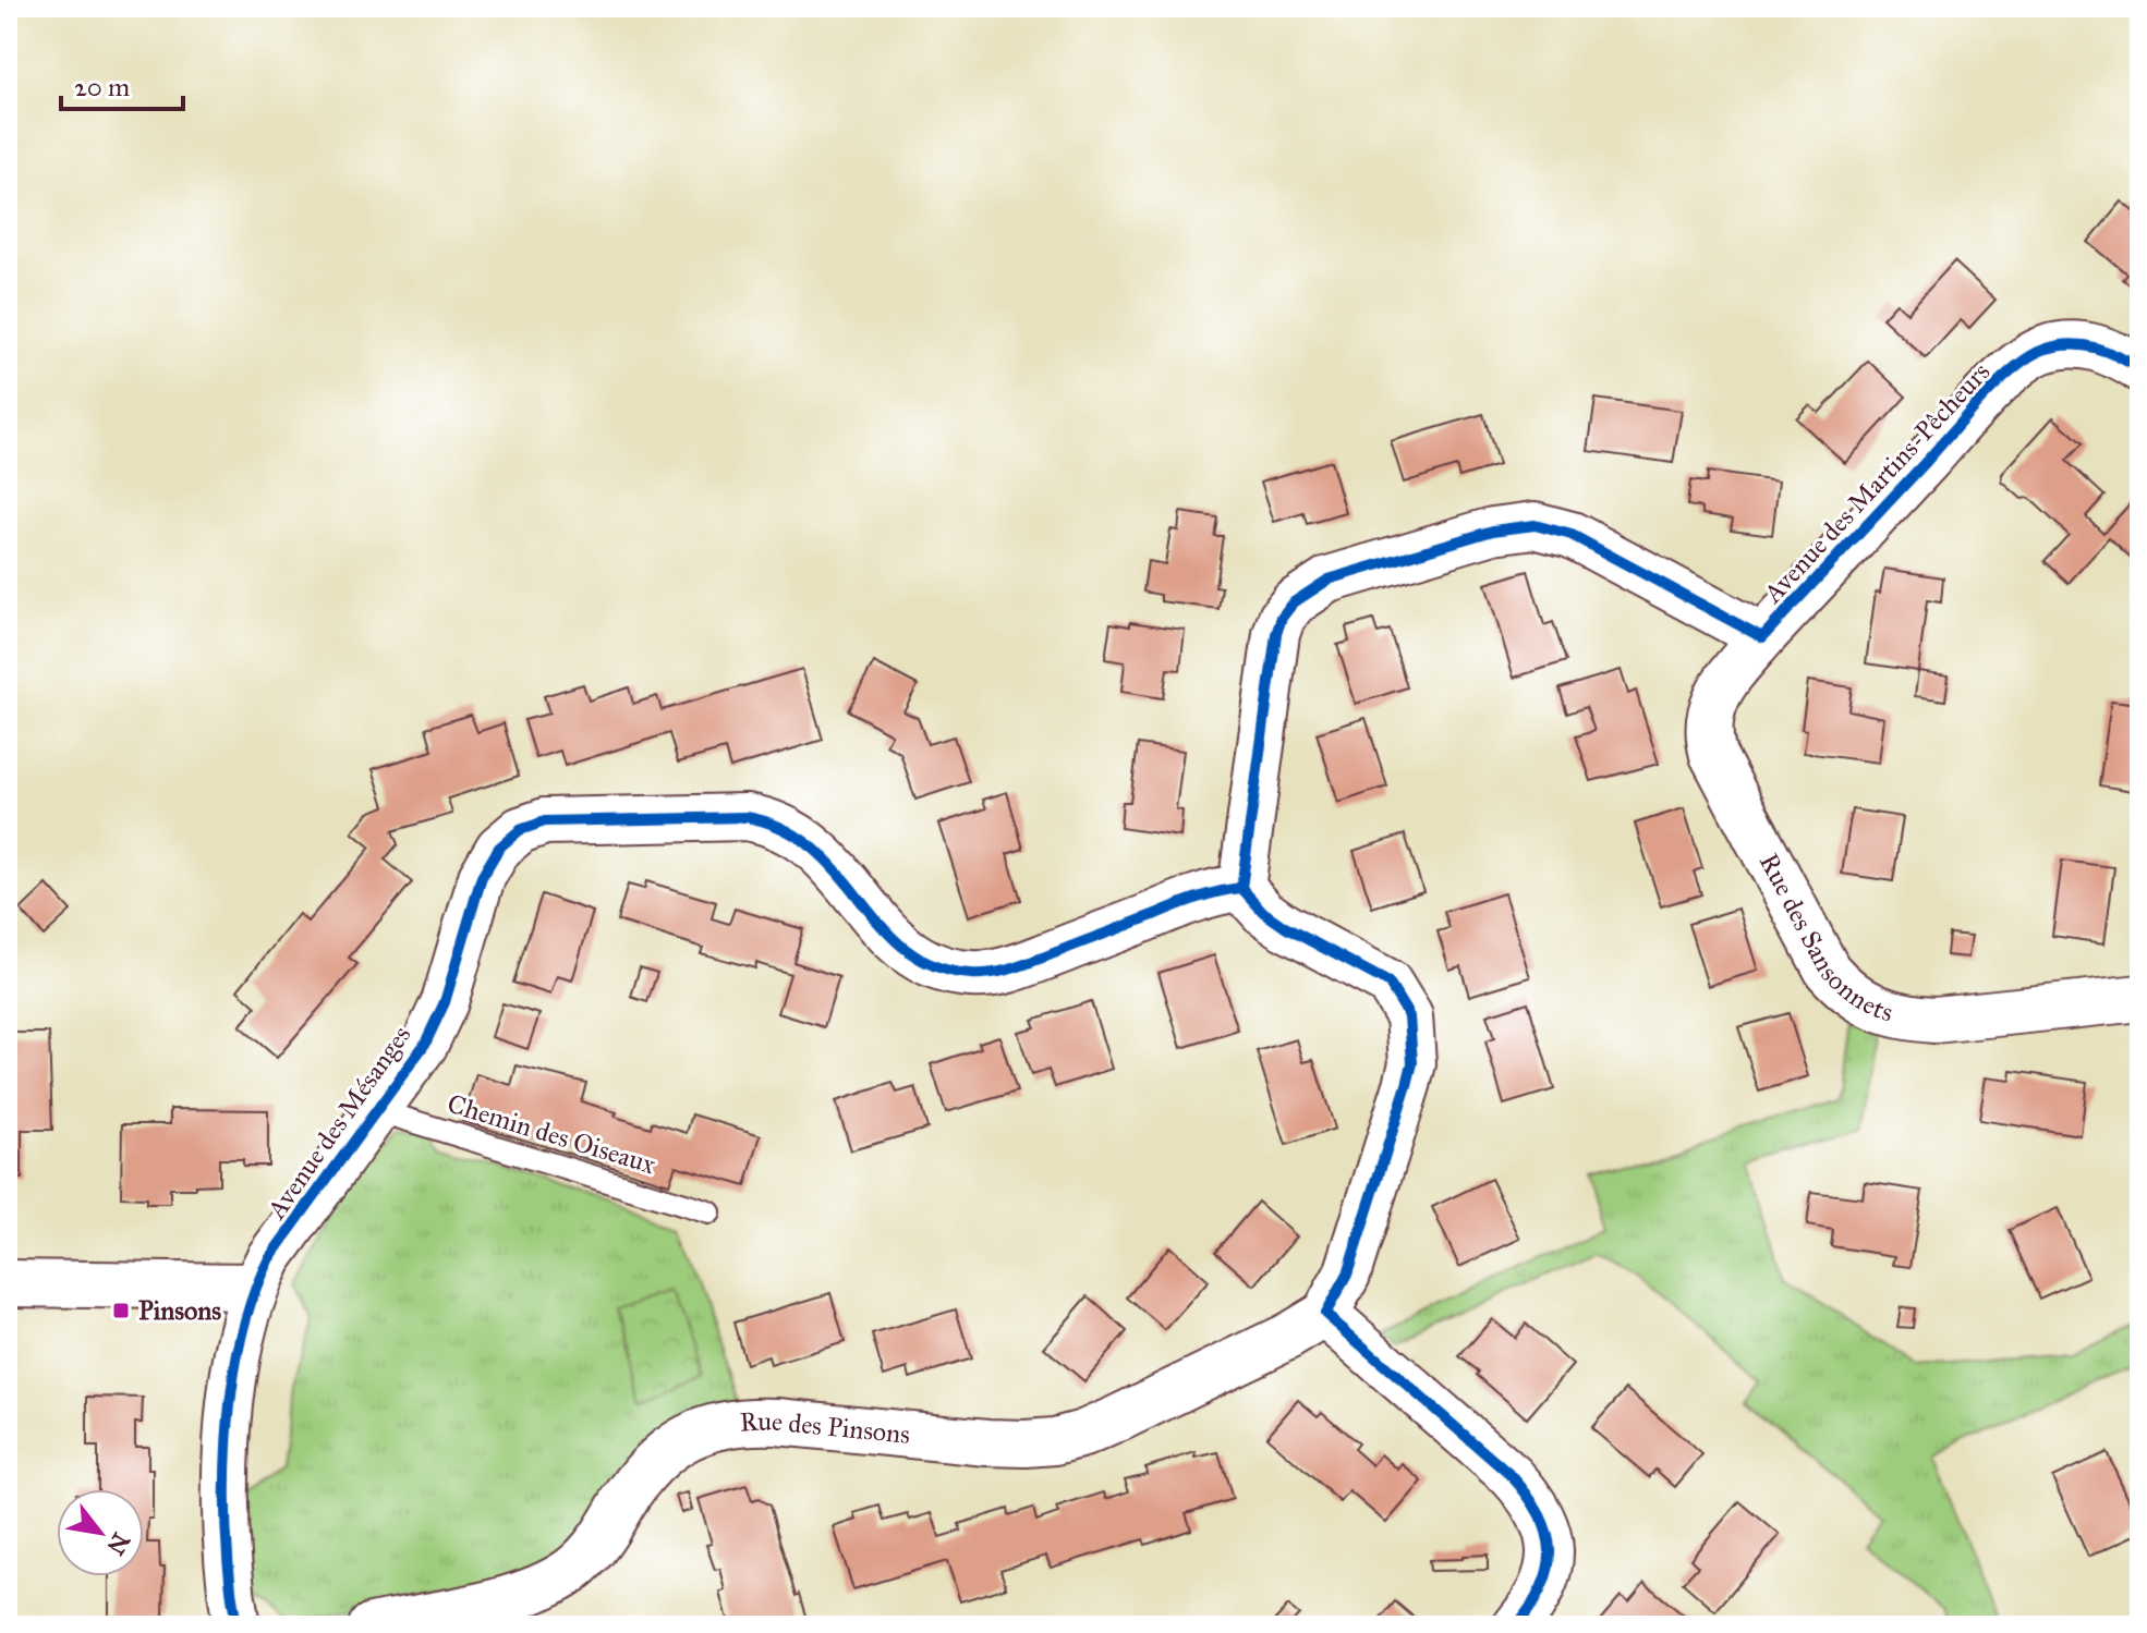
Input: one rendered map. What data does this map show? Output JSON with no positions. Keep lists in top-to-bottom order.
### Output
{
  "streets": {
    "street": [
      "Avenue des Martins-Pêcheurs",
      "Rue des Sansonnets",
      "Avenue des Mésanges",
      "Rue des Pinsons"
    ],
    "lane": ["Chemin des Oiseaux"]
  },
  "crossings": [
    ["Avenue des Martins-Pêcheurs", "Rue des Sansonnets"],
    ["Avenue des Martins-Pêcheurs", "Avenue des Mésanges"],
    ["Avenue des Mésanges", "Chemin des Oiseaux"]
  ],
  "places": {
    "transit": ["Pinsons"]
  },
  "scale_bar": "20 m",
  "north": "bottom right"
}
